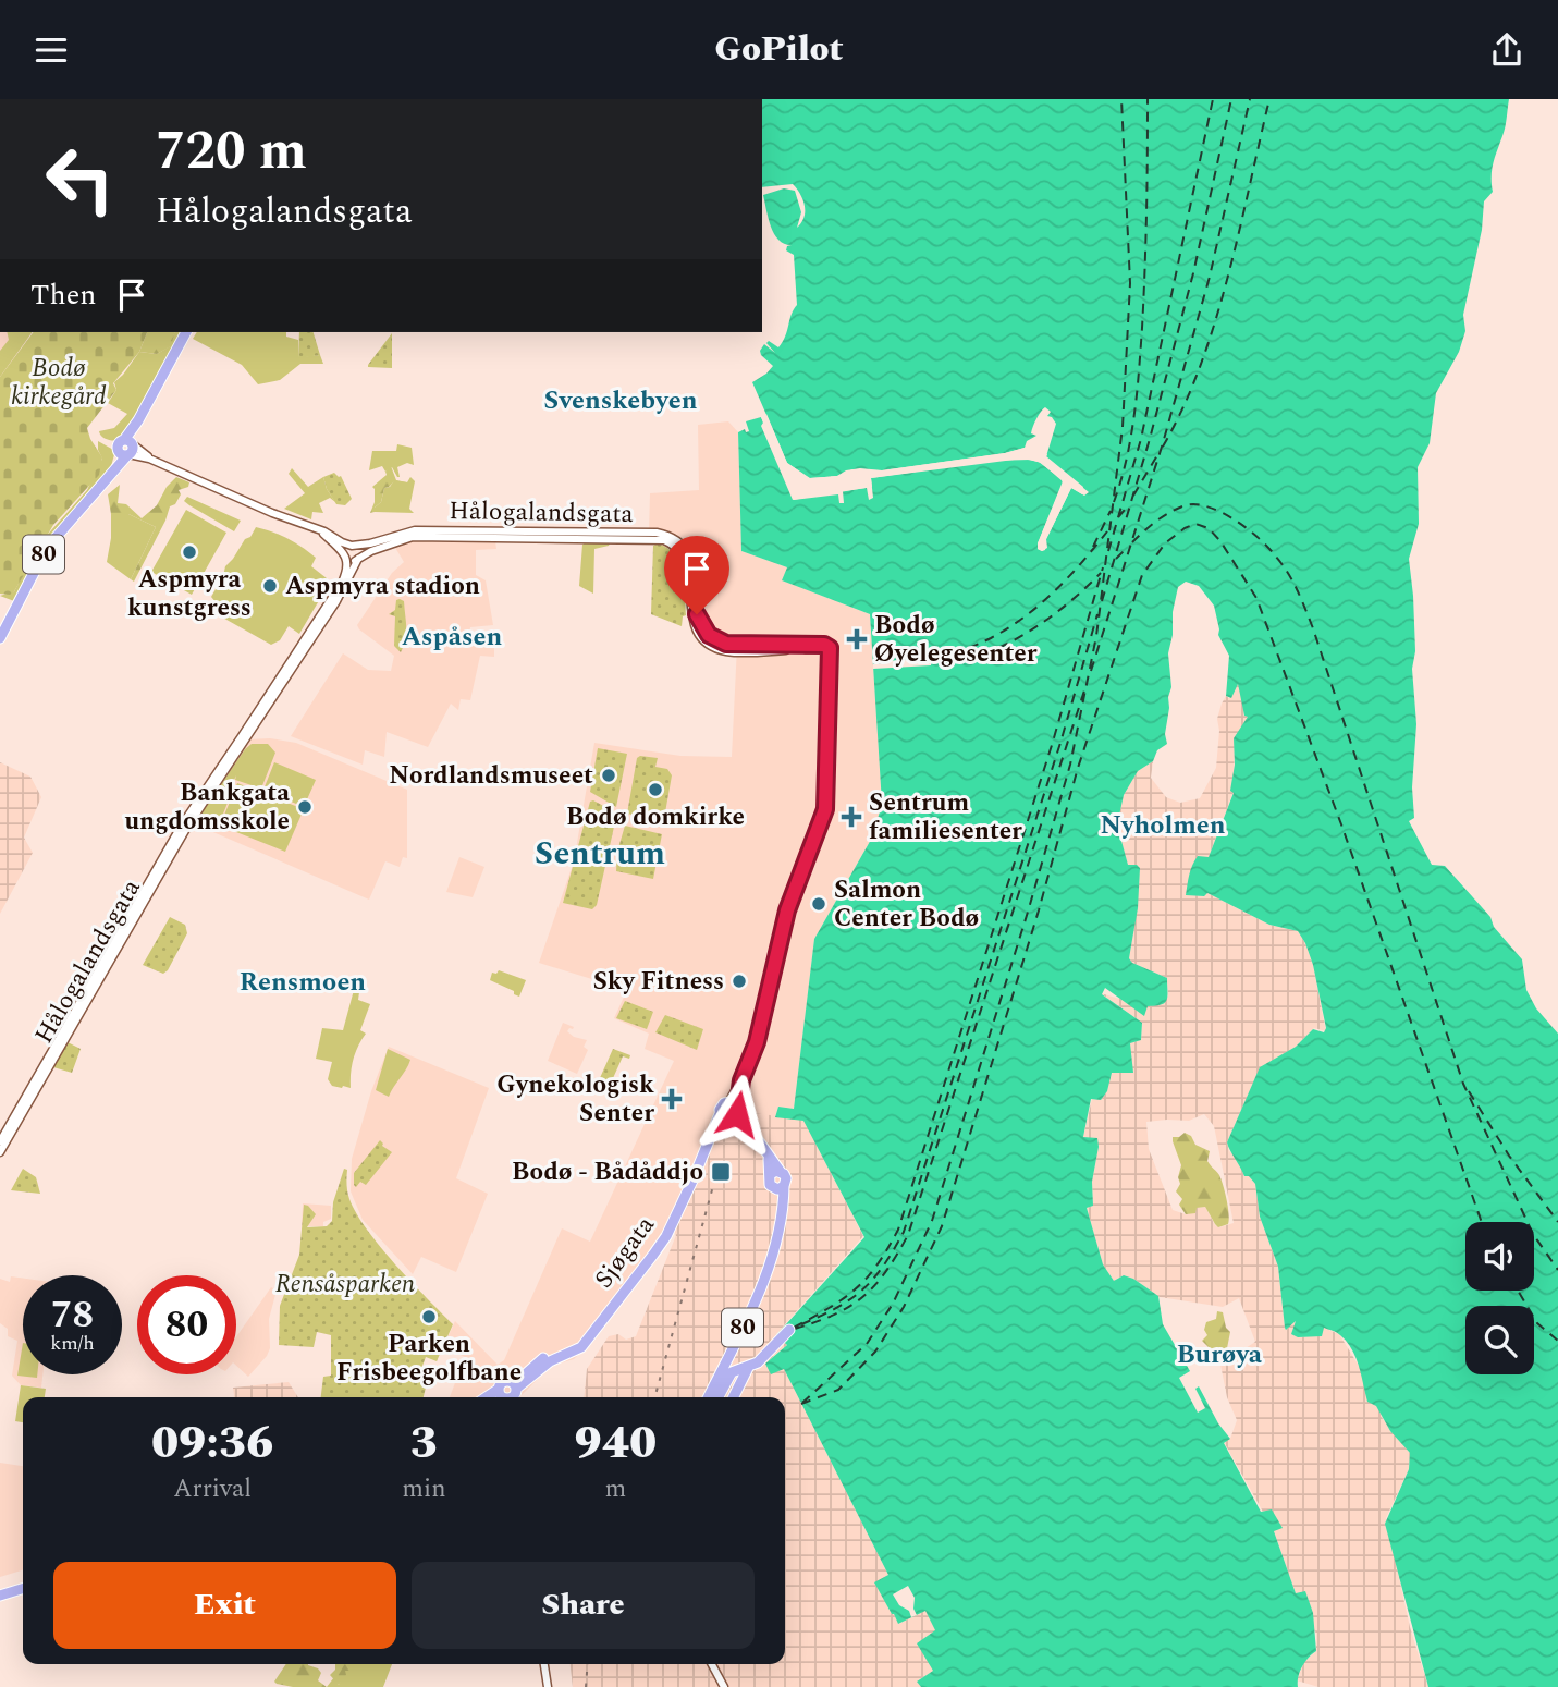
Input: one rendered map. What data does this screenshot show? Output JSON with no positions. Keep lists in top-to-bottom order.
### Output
{
  "streets": {
    "highway": ["80", "Sjøgata"],
    "street": ["Hålogalandsgata"]
  },
  "crossings": [
    ["Hålogalandsgata", "Sjøgata"],
    ["80", "Sjøgata"]
  ],
  "districts": [
    "Svenskebyen",
    "Aspåsen",
    "Nyholmen",
    "Sentrum",
    "Rensmoen",
    "Burøya"
  ],
  "parks": ["Bodø kirkegård", "Rensåsparken"],
  "places": {
    "other": [
      "Aspmyra kunstgress",
      "Aspmyra stadion",
      "Nordlandsmuseet",
      "Bodø domkirke",
      "Bankgata ungdomsskole",
      "Salmon Center Bodø",
      "Sky Fitness",
      "Parken Frisbeegolfbane"
    ],
    "health": ["Bodø Øyelegesenter", "Sentrum familiesenter", "Gynekologisk Senter"],
    "transit": ["Bodø - Bådåddjo"]
  },
  "page": {
    "header": "GoPilot",
    "turn": ["720 m", "Hålogalandsgata"],
    "then": "Then",
    "speed": "78 km/h",
    "limit": "80",
    "eta": [
      "09:36",
      "Arrival",
      "3",
      "min",
      "940",
      "m"
    ],
    "buttons": ["Exit", "Share"]
  }
}
